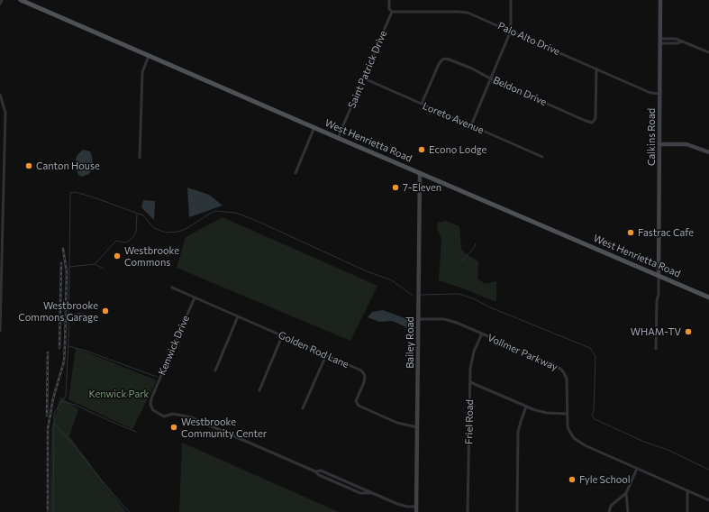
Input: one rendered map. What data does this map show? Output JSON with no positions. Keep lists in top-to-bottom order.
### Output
{
  "streets": {
    "main road": ["West Henrietta Road"],
    "street": [
      "Palo Alto Drive",
      "Saint Patrick Drive",
      "Beldon Drive",
      "Loreto Avenue",
      "Calkins Road",
      "Bailey Road",
      "Kenwick Drive",
      "Golden Rod Lane",
      "Vollmer Parkway",
      "Friel Road"
    ]
  },
  "crossings": [
    ["Palo Alto Drive", "Saint Patrick Drive"],
    ["Palo Alto Drive", "Beldon Drive"],
    ["Palo Alto Drive", "Calkins Road"],
    ["Saint Patrick Drive", "Loreto Avenue"],
    ["Saint Patrick Drive", "West Henrietta Road"],
    ["Beldon Drive", "Loreto Avenue"],
    ["Calkins Road", "West Henrietta Road"],
    ["West Henrietta Road", "Bailey Road"],
    ["Bailey Road", "Kenwick Drive"],
    ["Bailey Road", "Golden Rod Lane"],
    ["Bailey Road", "Vollmer Parkway"],
    ["Kenwick Drive", "Golden Rod Lane"],
    ["Vollmer Parkway", "Friel Road"]
  ],
  "parks": ["Kenwick Park"],
  "places": [
    "Econo Lodge",
    "Canton House",
    "7-Eleven",
    "Fastrac Cafe",
    "Westbrooke Commons",
    "Westbrooke Commons Garage",
    "WHAM-TV",
    "Westbrooke Community Center",
    "Fyle School"
  ]
}
